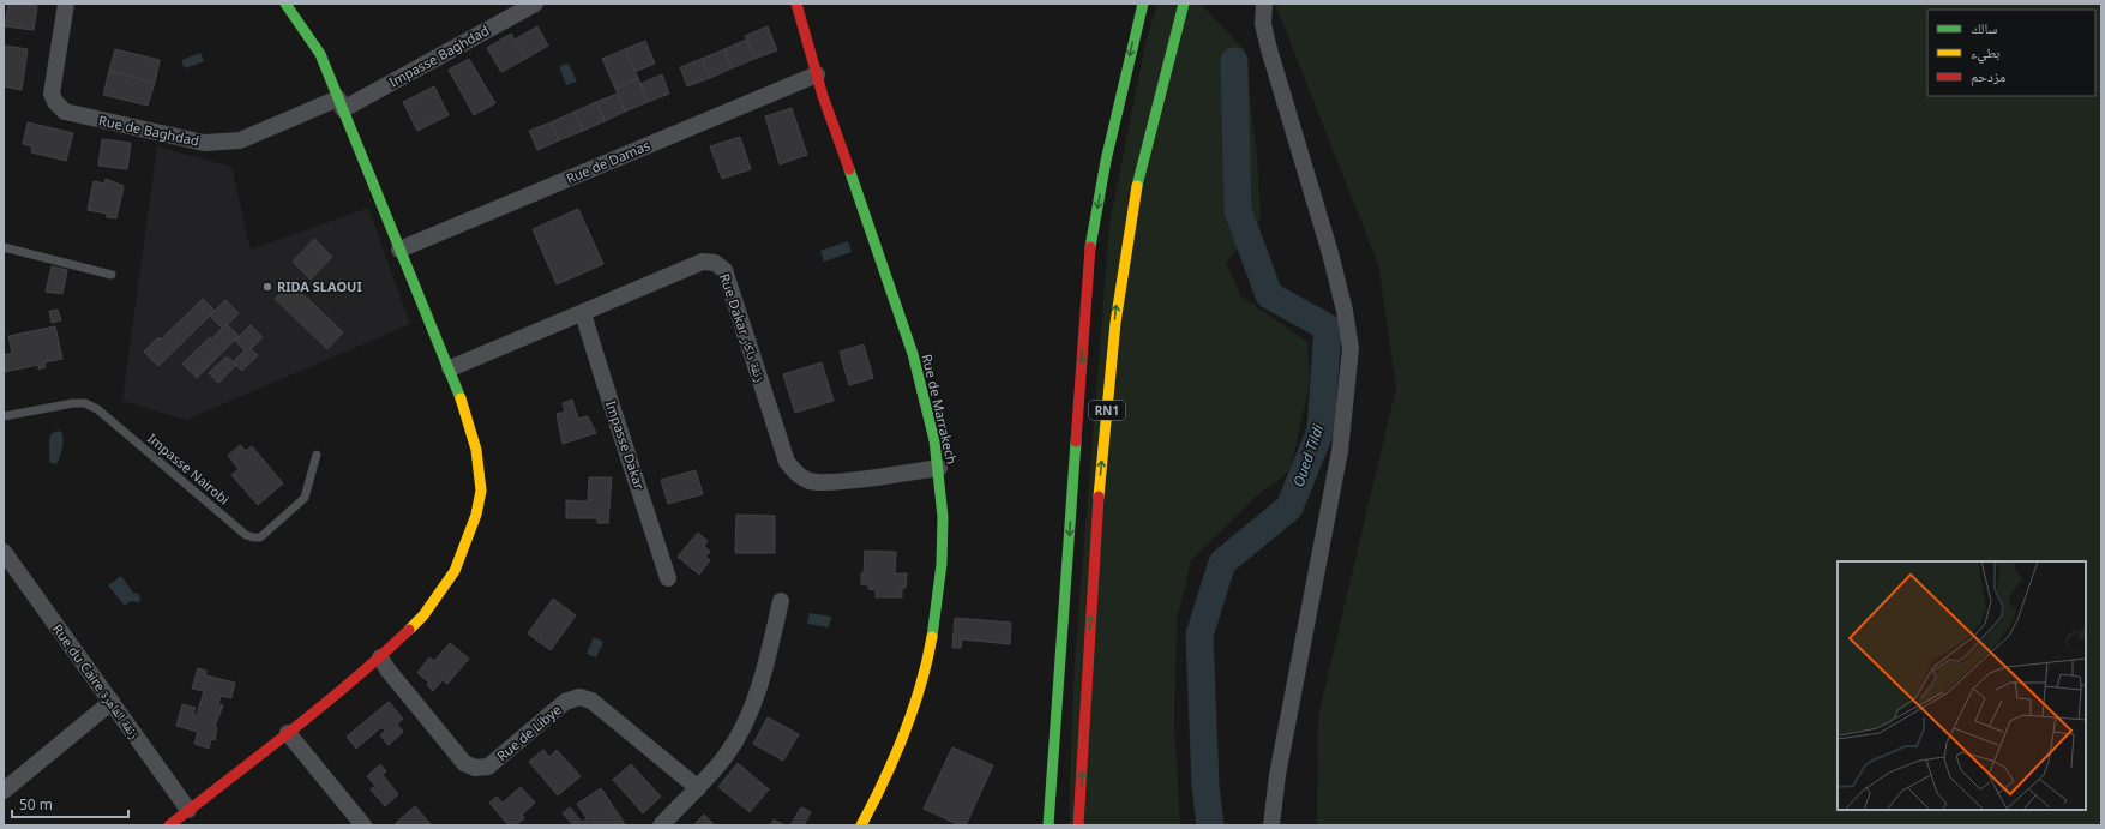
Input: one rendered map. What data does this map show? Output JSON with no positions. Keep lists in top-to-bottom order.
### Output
{
  "streets": {
    "main road": ["Rue de Marrakech", "RN1"],
    "street": [
      "Impasse Baghdad",
      "Rue de Baghdad",
      "Rue de Damas",
      "Rue Dakar زنقة داكار",
      "Impasse Dakar",
      "Rue du Caire زنقة القاهرة",
      "Rue de Libye"
    ],
    "lane": ["Impasse Nairobi"]
  },
  "crossings": [
    ["Impasse Baghdad", "Rue de Baghdad"],
    ["Rue de Damas", "Rue de Marrakech"],
    ["Rue Dakar زنقة داكار", "Rue de Marrakech"],
    ["Rue Dakar زنقة داكار", "Impasse Dakar"]
  ],
  "water": ["Oued Tildi"],
  "places": ["RIDA SLAOUI"],
  "legend": ["سالك", "بطيء", "مزدحم"],
  "scale_bar": "50 m"
}
